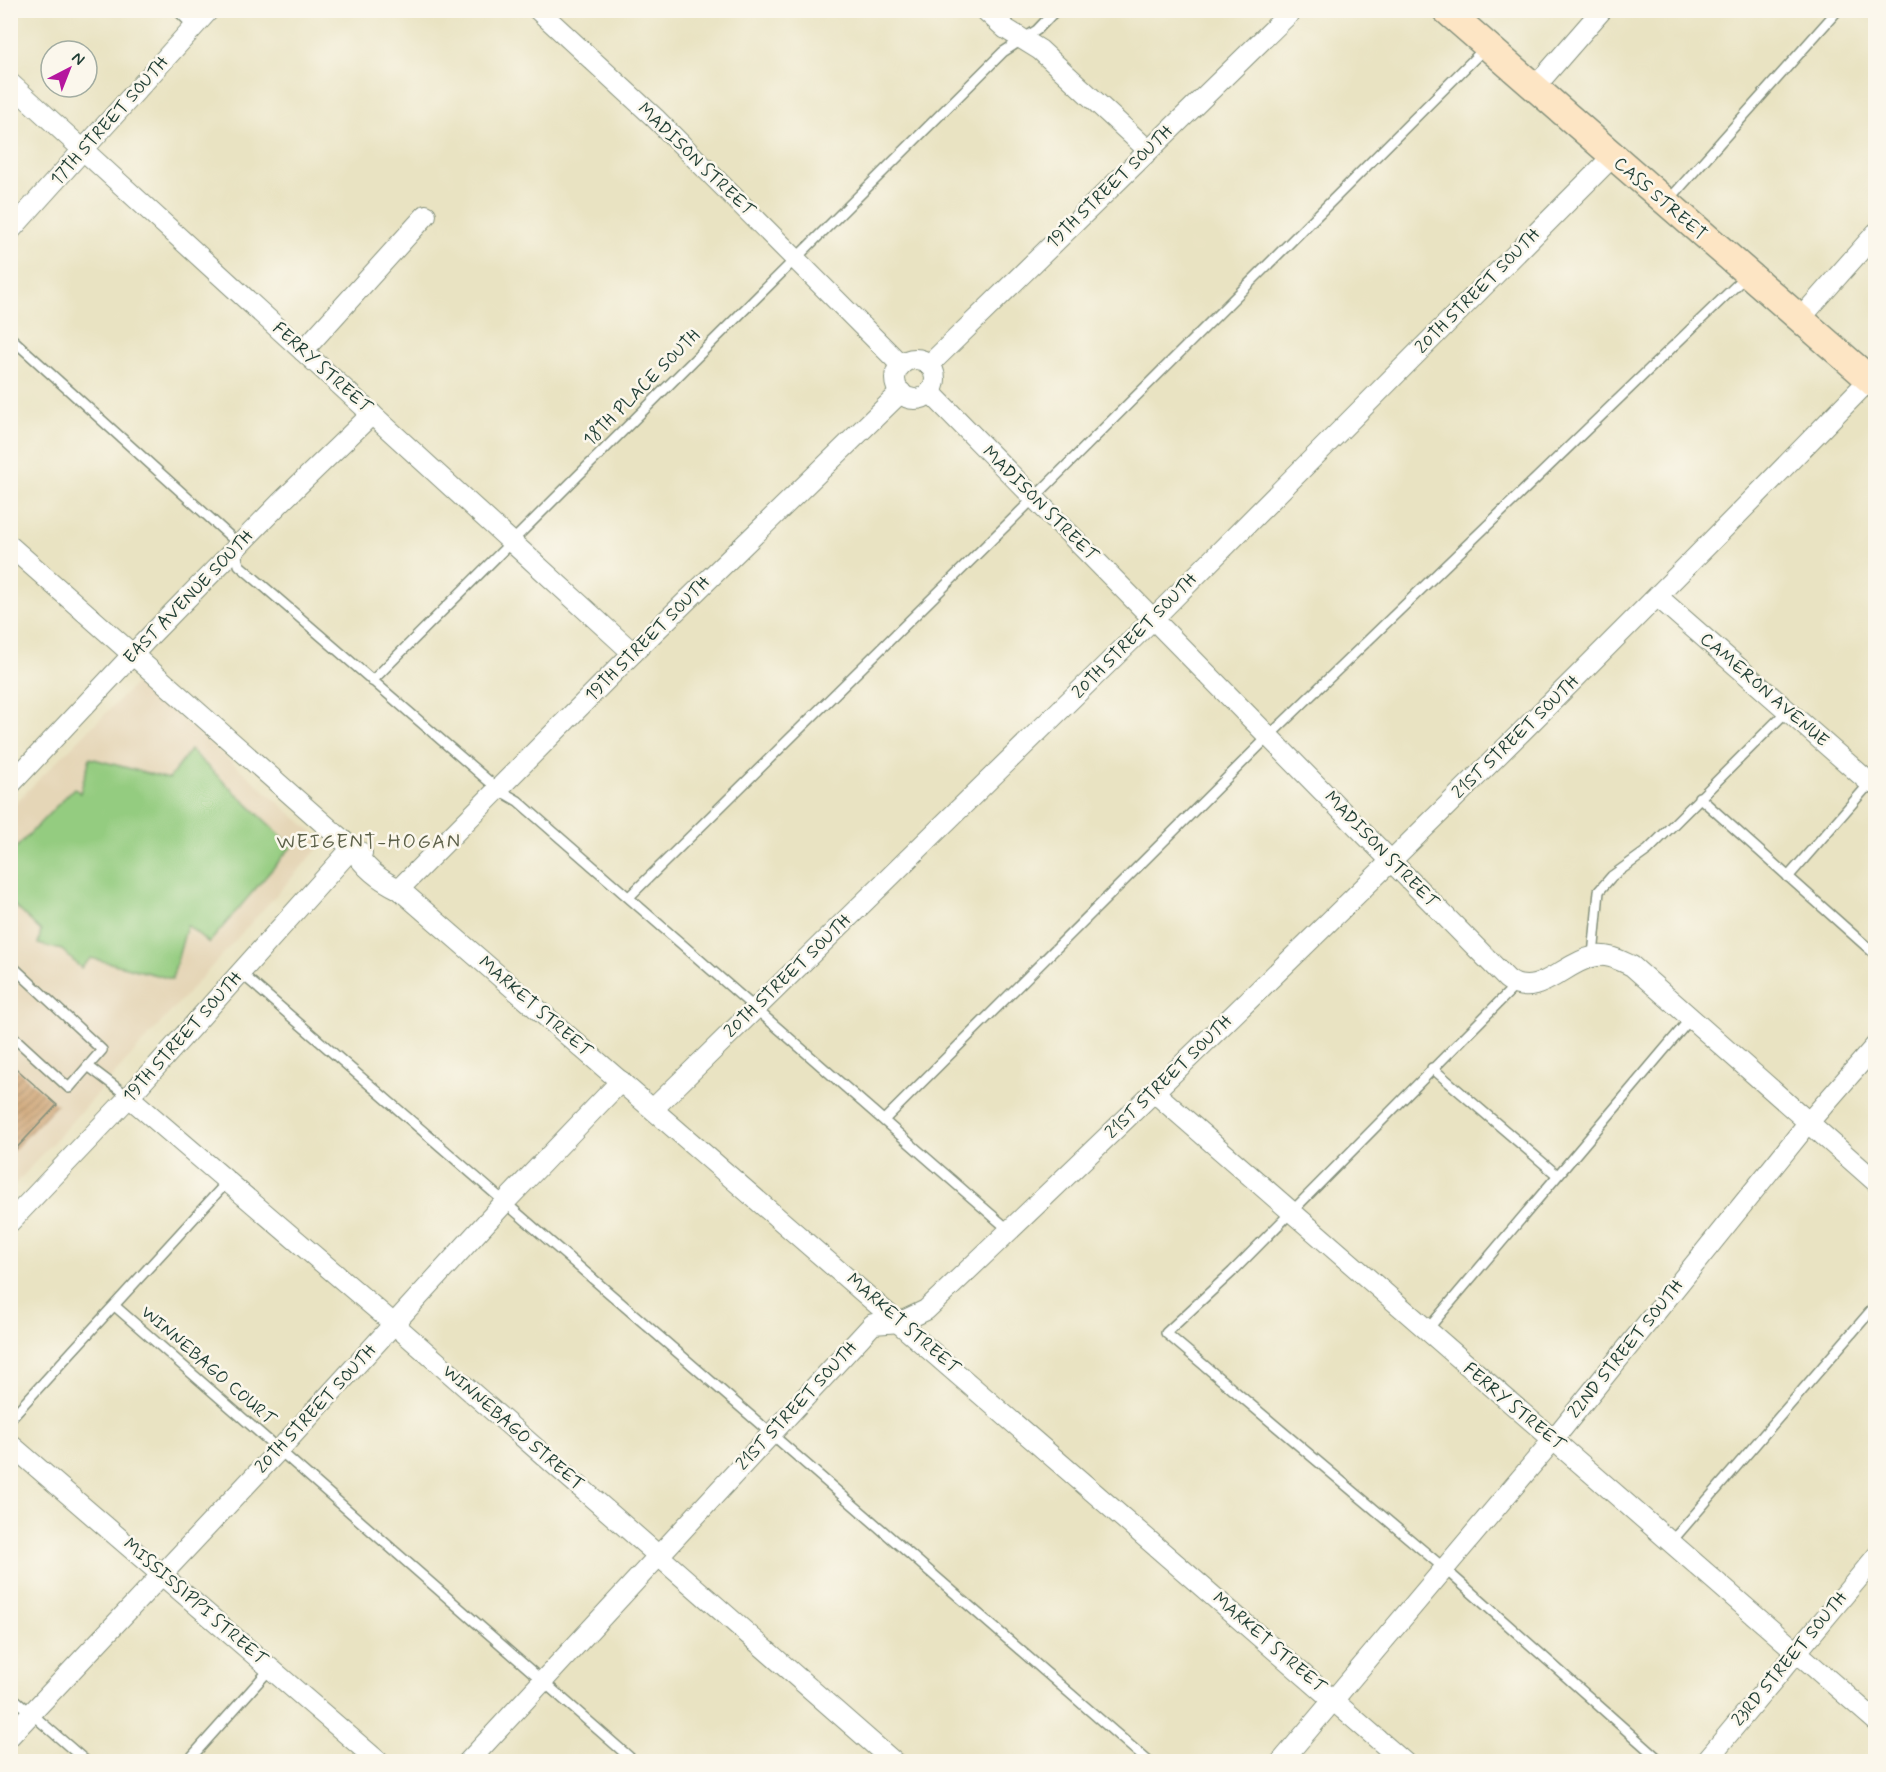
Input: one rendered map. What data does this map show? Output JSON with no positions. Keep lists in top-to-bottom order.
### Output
{
  "streets": {
    "street": [
      "17TH STREET SOUTH",
      "MADISON STREET",
      "19TH STREET SOUTH",
      "CASS STREET",
      "20TH STREET SOUTH",
      "FERRY STREET",
      "EAST AVENUE SOUTH",
      "CAMERON AVENUE",
      "21ST STREET SOUTH",
      "MARKET STREET",
      "22ND STREET SOUTH",
      "WINNEBAGO STREET",
      "MISSISSIPPI STREET",
      "23RD STREET SOUTH"
    ],
    "lane": ["18TH PLACE SOUTH", "WINNEBAGO COURT"]
  },
  "crossings": [
    ["17TH STREET SOUTH", "FERRY STREET"],
    ["MADISON STREET", "19TH STREET SOUTH"],
    ["MADISON STREET", "20TH STREET SOUTH"],
    ["MADISON STREET", "18TH PLACE SOUTH"],
    ["MADISON STREET", "21ST STREET SOUTH"],
    ["19TH STREET SOUTH", "FERRY STREET"],
    ["19TH STREET SOUTH", "MARKET STREET"],
    ["19TH STREET SOUTH", "WINNEBAGO STREET"],
    ["CASS STREET", "20TH STREET SOUTH"],
    ["CASS STREET", "21ST STREET SOUTH"],
    ["20TH STREET SOUTH", "MARKET STREET"],
    ["20TH STREET SOUTH", "WINNEBAGO COURT"],
    ["20TH STREET SOUTH", "WINNEBAGO STREET"],
    ["20TH STREET SOUTH", "MISSISSIPPI STREET"],
    ["FERRY STREET", "18TH PLACE SOUTH"],
    ["FERRY STREET", "EAST AVENUE SOUTH"],
    ["FERRY STREET", "21ST STREET SOUTH"],
    ["FERRY STREET", "22ND STREET SOUTH"],
    ["FERRY STREET", "23RD STREET SOUTH"],
    ["EAST AVENUE SOUTH", "MARKET STREET"],
    ["CAMERON AVENUE", "21ST STREET SOUTH"],
    ["21ST STREET SOUTH", "MARKET STREET"],
    ["21ST STREET SOUTH", "WINNEBAGO COURT"],
    ["21ST STREET SOUTH", "WINNEBAGO STREET"],
    ["MARKET STREET", "22ND STREET SOUTH"]
  ],
  "districts": ["WEIGENT-HOGAN"],
  "north": "top right"
}
